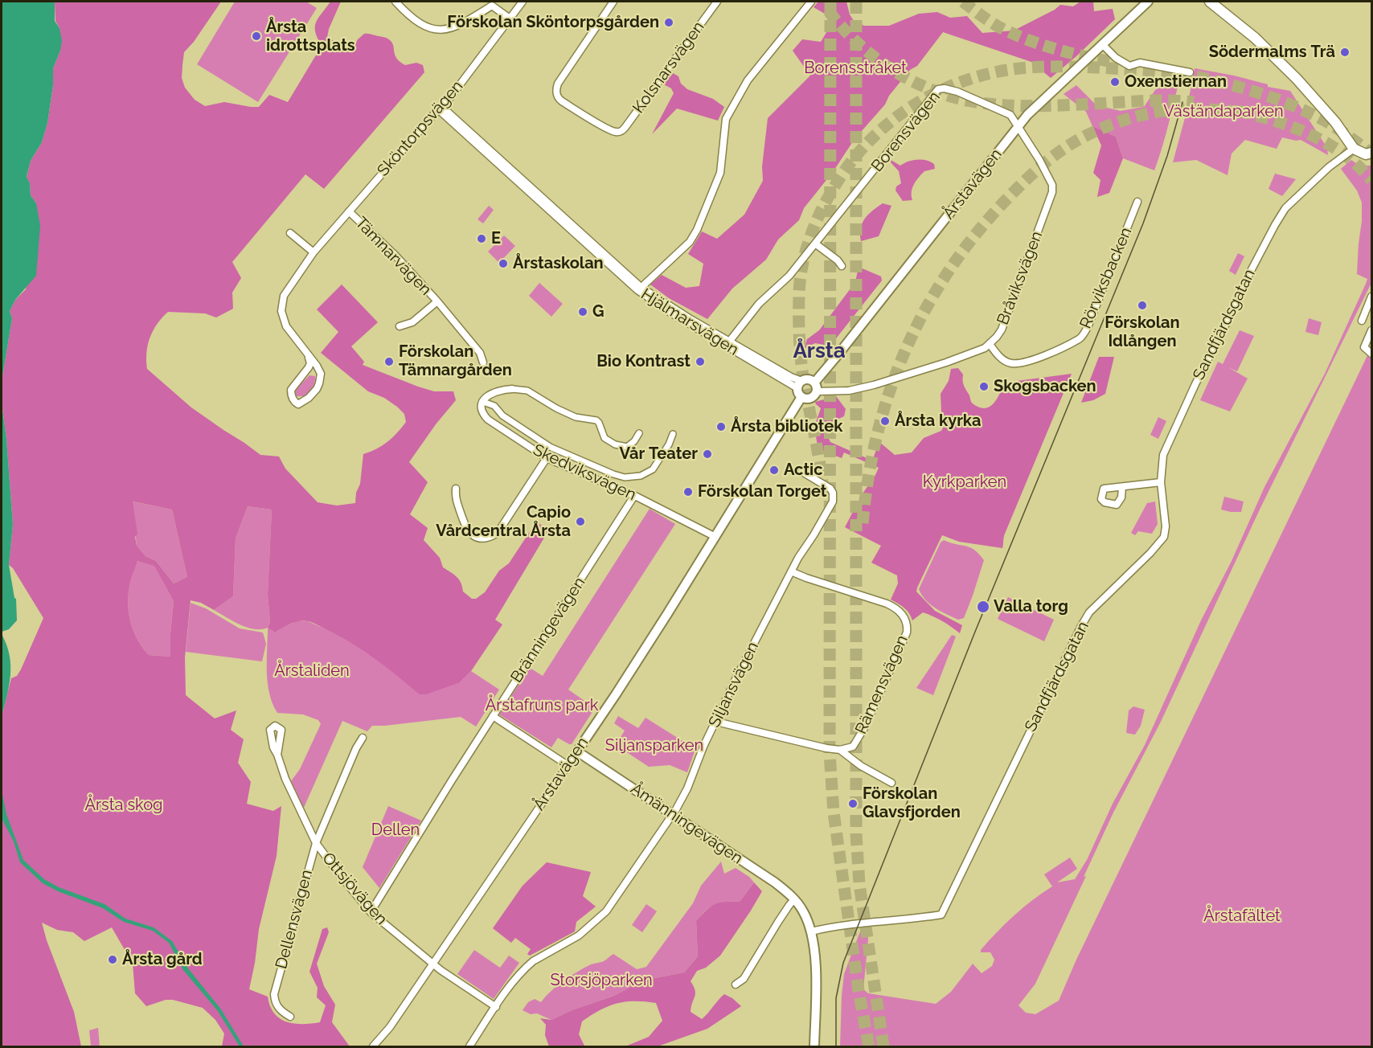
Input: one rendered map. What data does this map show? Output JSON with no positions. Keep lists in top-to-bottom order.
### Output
{
  "streets": {
    "street": [
      "Kolsnarsvägen",
      "Sköntorpsvägen",
      "Borensvägen",
      "Årstavägen",
      "Tämnarvägen",
      "Bråviksvägen",
      "Rörviksbacken",
      "Hjälmarsvägen",
      "Sandfjärdsgatan",
      "Skedviksvägen",
      "Bränningevägen",
      "Siljansvägen",
      "Rämensvägen",
      "Åmänningevägen",
      "Ottsjövägen",
      "Dellensvägen"
    ]
  },
  "crossings": [
    ["Sköntorpsvägen", "Tämnarvägen"],
    ["Sköntorpsvägen", "Hjälmarsvägen"],
    ["Borensvägen", "Årstavägen"],
    ["Borensvägen", "Bråviksvägen"],
    ["Borensvägen", "Hjälmarsvägen"],
    ["Årstavägen", "Bråviksvägen"],
    ["Årstavägen", "Hjälmarsvägen"],
    ["Årstavägen", "Skedviksvägen"],
    ["Årstavägen", "Åmänningevägen"],
    ["Årstavägen", "Ottsjövägen"],
    ["Bråviksvägen", "Rörviksbacken"],
    ["Bråviksvägen", "Hjälmarsvägen"],
    ["Sandfjärdsgatan", "Åmänningevägen"],
    ["Skedviksvägen", "Bränningevägen"],
    ["Bränningevägen", "Ottsjövägen"],
    ["Siljansvägen", "Rämensvägen"],
    ["Siljansvägen", "Åmänningevägen"],
    ["Siljansvägen", "Ottsjövägen"],
    ["Ottsjövägen", "Dellensvägen"]
  ],
  "districts": ["Årsta"],
  "parks": [
    "Borensstråket",
    "Väständaparken",
    "Kyrkparken",
    "Årstaliden",
    "Årstafruns park",
    "Siljansparken",
    "Årsta skog",
    "Dellen",
    "Årstafältet",
    "Storsjöparken"
  ],
  "places": [
    "Förskolan Sköntorpsgården",
    "Årsta idrottsplats",
    "Södermalms Trä",
    "Oxenstiernan",
    "E",
    "Årstaskolan",
    "Förskolan Idlången",
    "G",
    "Förskolan Tämnargården",
    "Bio Kontrast",
    "Skogsbacken",
    "Årsta kyrka",
    "Årsta bibliotek",
    "Vår Teater",
    "Actic",
    "Förskolan Torget",
    "Capio Vårdcentral Årsta",
    "Valla torg",
    "Förskolan Glavsfjorden",
    "Årsta gård"
  ]
}
